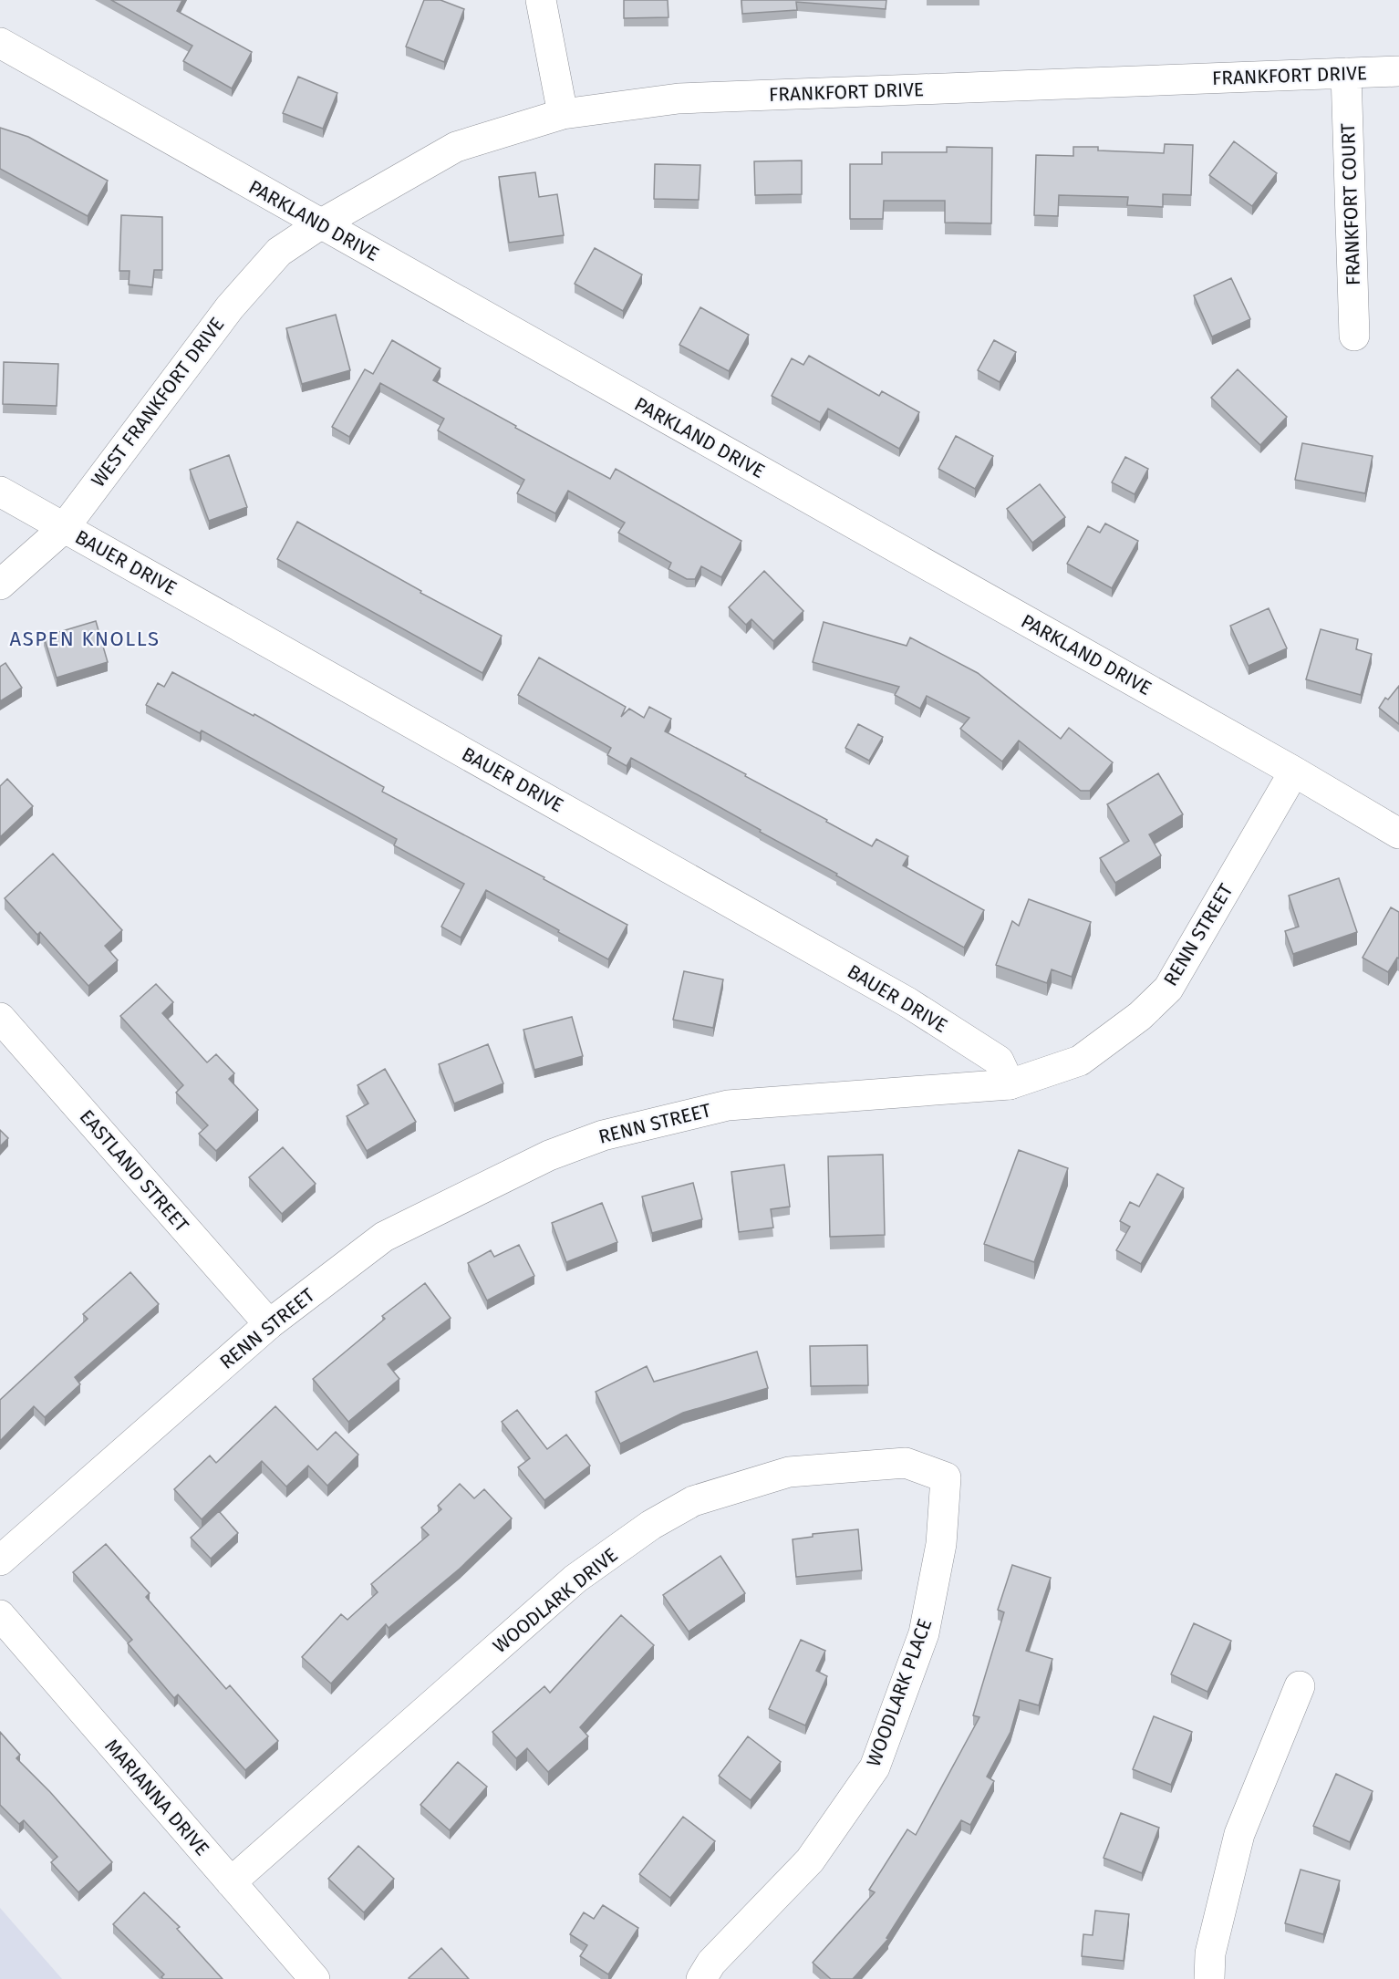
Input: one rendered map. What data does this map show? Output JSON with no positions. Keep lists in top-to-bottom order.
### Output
{
  "streets": {
    "street": [
      "FRANKFORT DRIVE",
      "FRANKFORT COURT",
      "PARKLAND DRIVE",
      "WEST FRANKFORT DRIVE",
      "BAUER DRIVE",
      "RENN STREET",
      "EASTLAND STREET",
      "WOODLARK DRIVE",
      "WOODLARK PLACE",
      "MARIANNA DRIVE"
    ]
  },
  "crossings": [
    ["FRANKFORT DRIVE", "FRANKFORT COURT"],
    ["FRANKFORT DRIVE", "PARKLAND DRIVE"],
    ["FRANKFORT DRIVE", "WEST FRANKFORT DRIVE"],
    ["PARKLAND DRIVE", "WEST FRANKFORT DRIVE"],
    ["PARKLAND DRIVE", "RENN STREET"],
    ["WEST FRANKFORT DRIVE", "BAUER DRIVE"],
    ["BAUER DRIVE", "RENN STREET"],
    ["RENN STREET", "EASTLAND STREET"],
    ["WOODLARK DRIVE", "WOODLARK PLACE"],
    ["WOODLARK DRIVE", "MARIANNA DRIVE"]
  ],
  "districts": ["ASPEN KNOLLS"]
}
